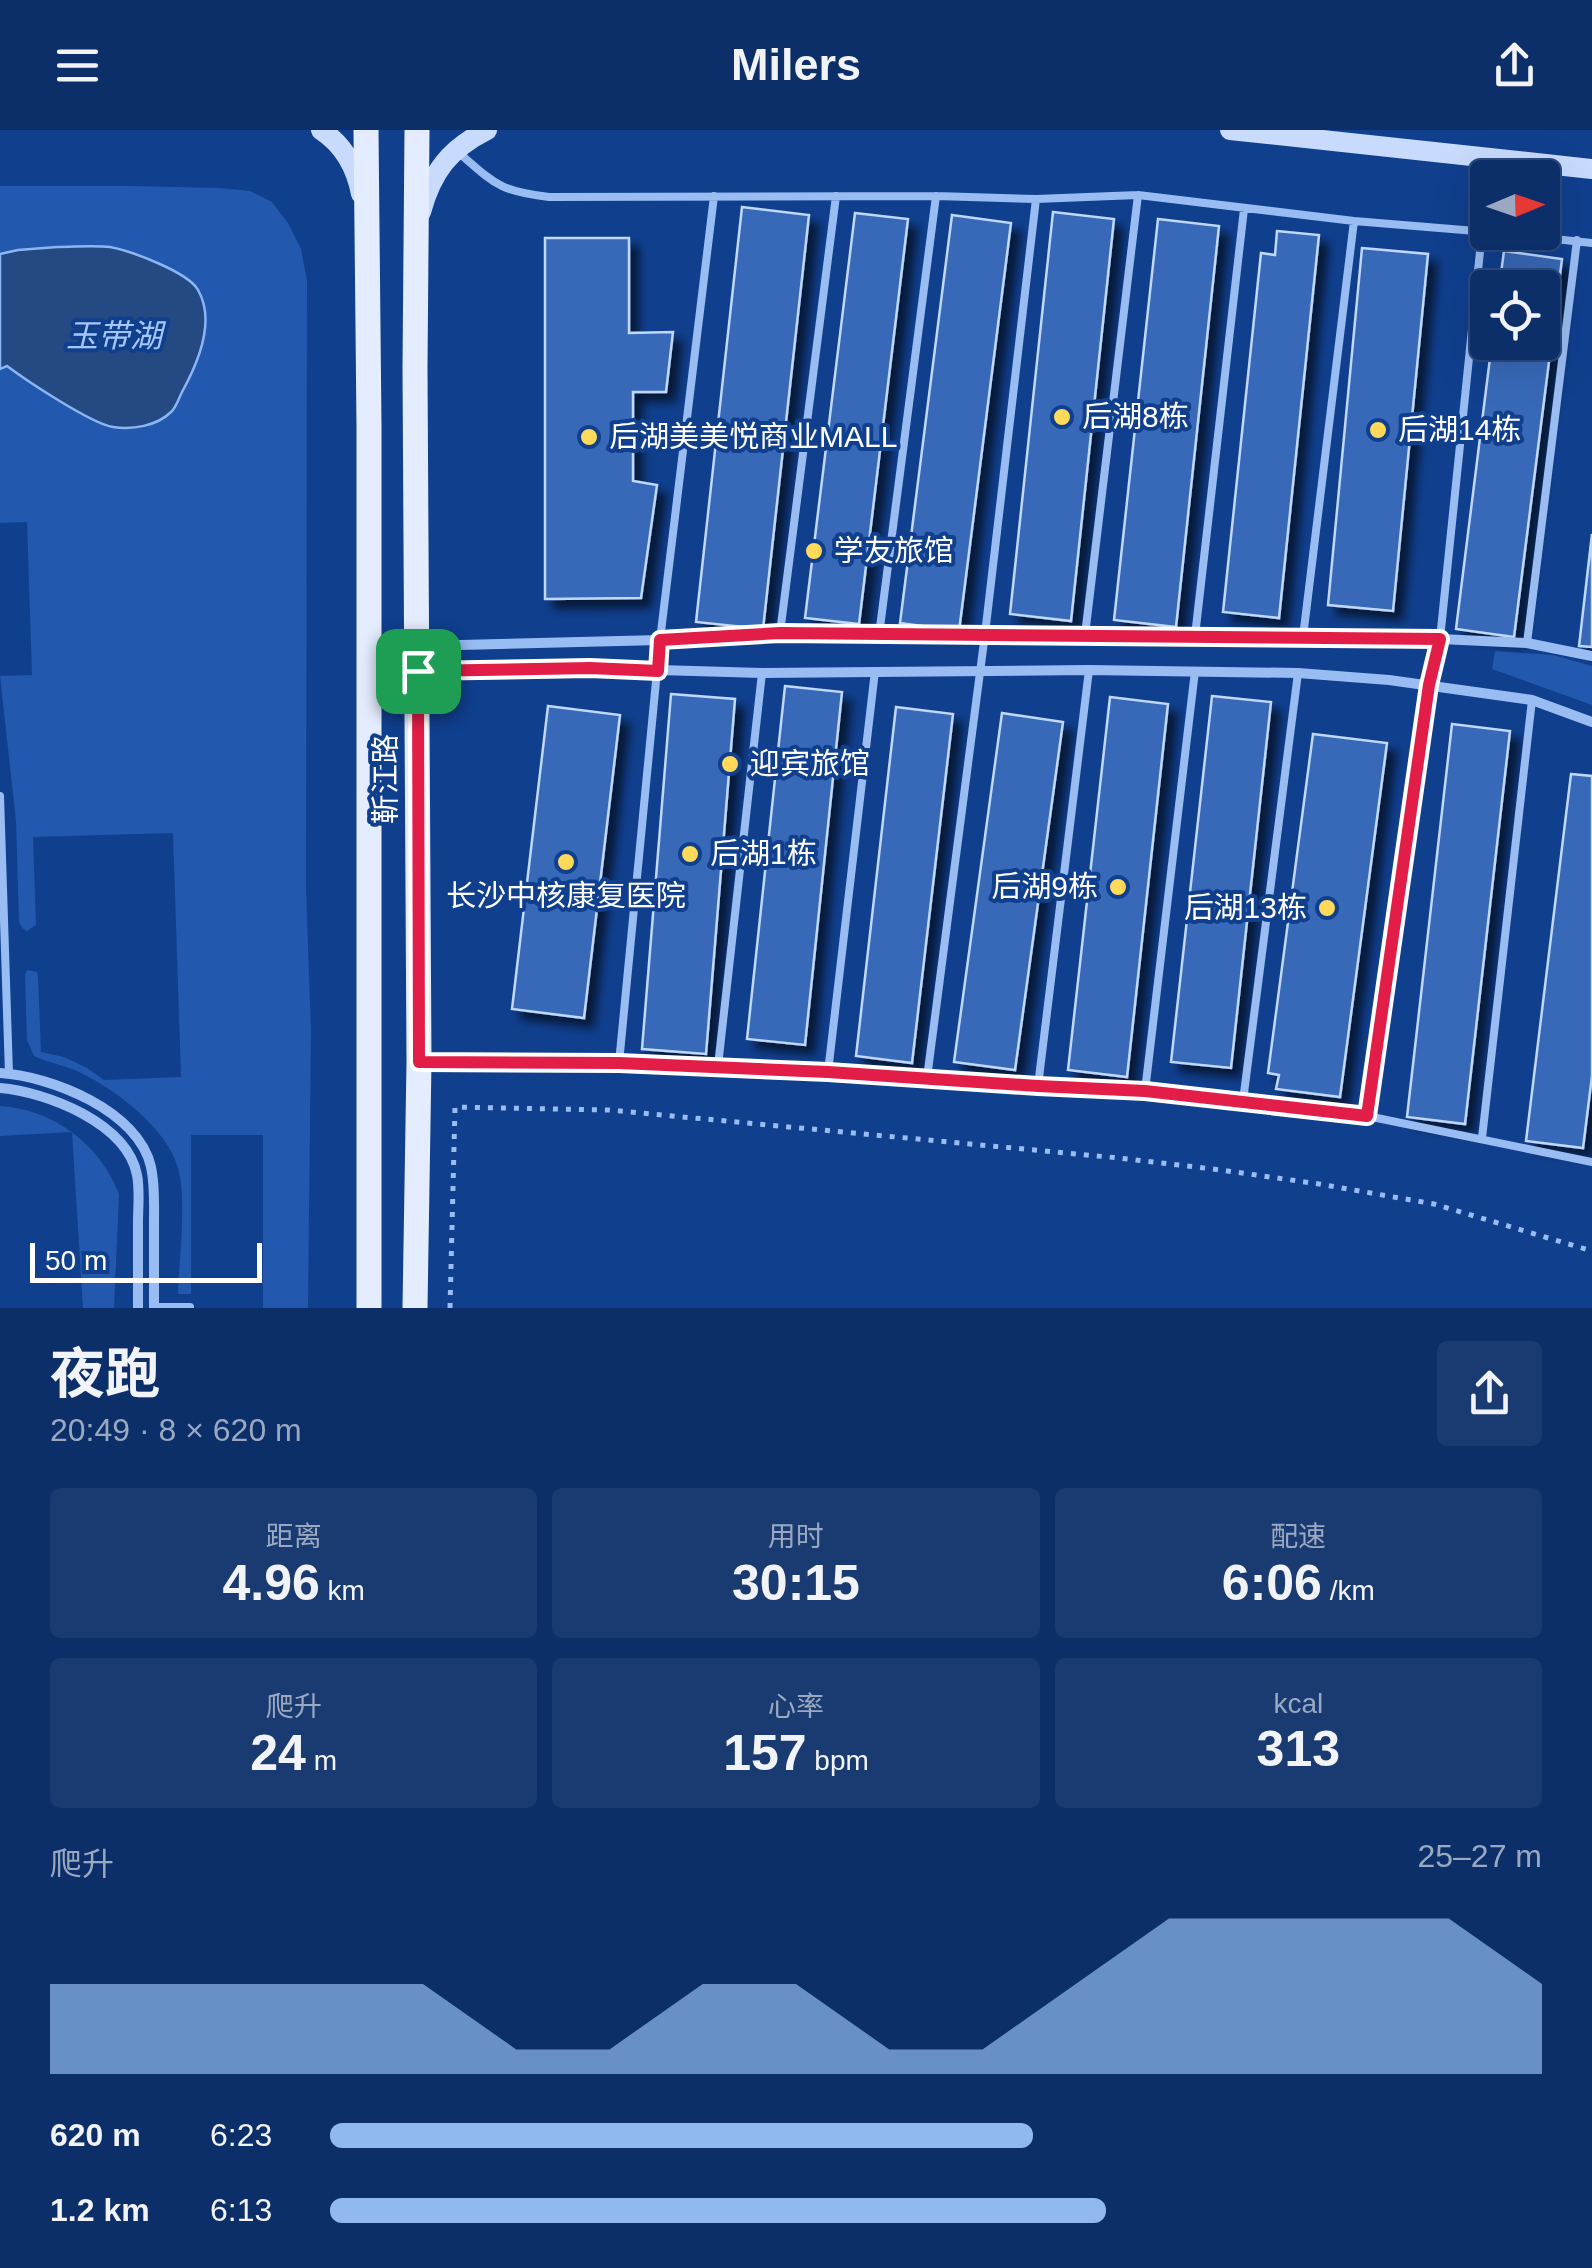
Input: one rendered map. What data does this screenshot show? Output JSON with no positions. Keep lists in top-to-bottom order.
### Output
{
  "streets": {
    "main road": ["靳江路"]
  },
  "water": ["玉带湖"],
  "places": [
    "后湖8栋",
    "后湖14栋",
    "后湖美美悦商业MALL",
    "学友旅馆",
    "迎宾旅馆",
    "后湖1栋",
    "长沙中核康复医院",
    "后湖9栋",
    "后湖13栋"
  ],
  "scale_bar": "50 m",
  "north": "right",
  "page": {
    "header": "Milers",
    "scale": "50 m",
    "heading": ["夜跑", "20:49 · 8 × 620 m"],
    "stats": [
      ["距离", "4.96 km"],
      ["用时", "30:15"],
      ["配速", "6:06 /km"],
      ["爬升", "24 m"],
      ["心率", "157 bpm"],
      ["kcal", "313"]
    ],
    "chart": ["爬升", "25–27 m"],
    "list": [
      {
        "name": "620 m",
        "note": "6:23"
      },
      {
        "name": "1.2 km",
        "note": "6:13"
      }
    ]
  }
}
